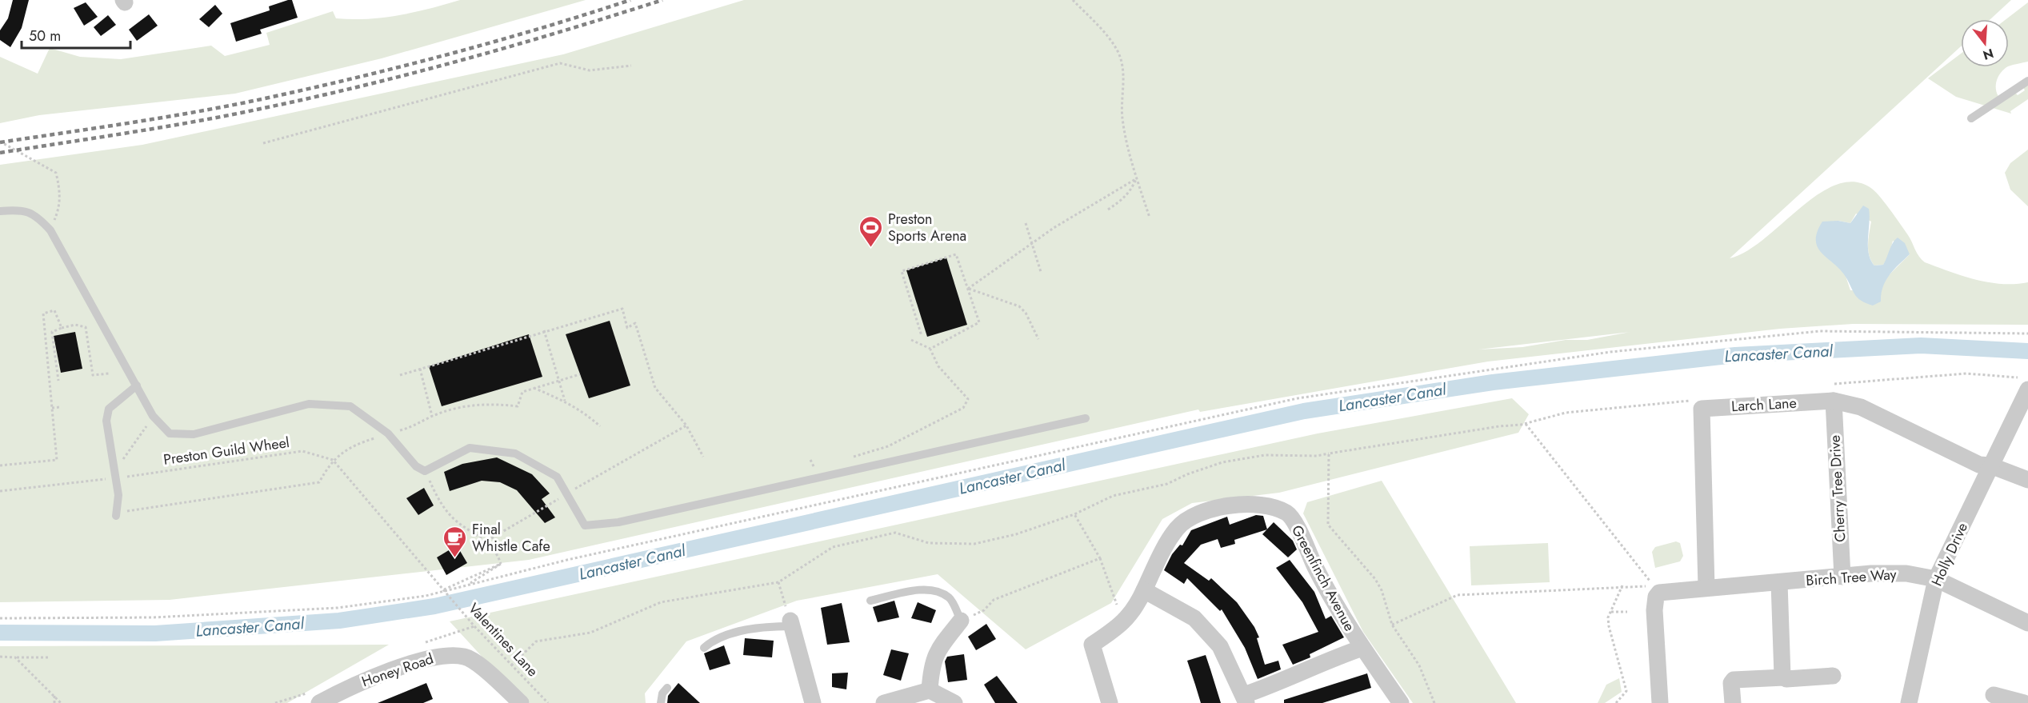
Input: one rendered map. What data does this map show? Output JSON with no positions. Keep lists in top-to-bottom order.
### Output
{
  "streets": {
    "street": [
      "Larch Lane",
      "Cherry Tree Drive",
      "Holly Drive",
      "Birch Tree Way",
      "Greenfinch Avenue",
      "Honey Road"
    ],
    "path": ["Preston Guild Wheel", "Valentines Lane"]
  },
  "crossings": [
    ["Larch Lane", "Cherry Tree Drive"],
    ["Larch Lane", "Holly Drive"],
    ["Larch Lane", "Birch Tree Way"],
    ["Cherry Tree Drive", "Birch Tree Way"],
    ["Holly Drive", "Birch Tree Way"]
  ],
  "water": ["Lancaster Canal"],
  "places": {
    "sports": ["Preston Sports Arena"],
    "cafe": ["Final Whistle Cafe"]
  },
  "scale_bar": "50 m",
  "north": "bottom"
}
